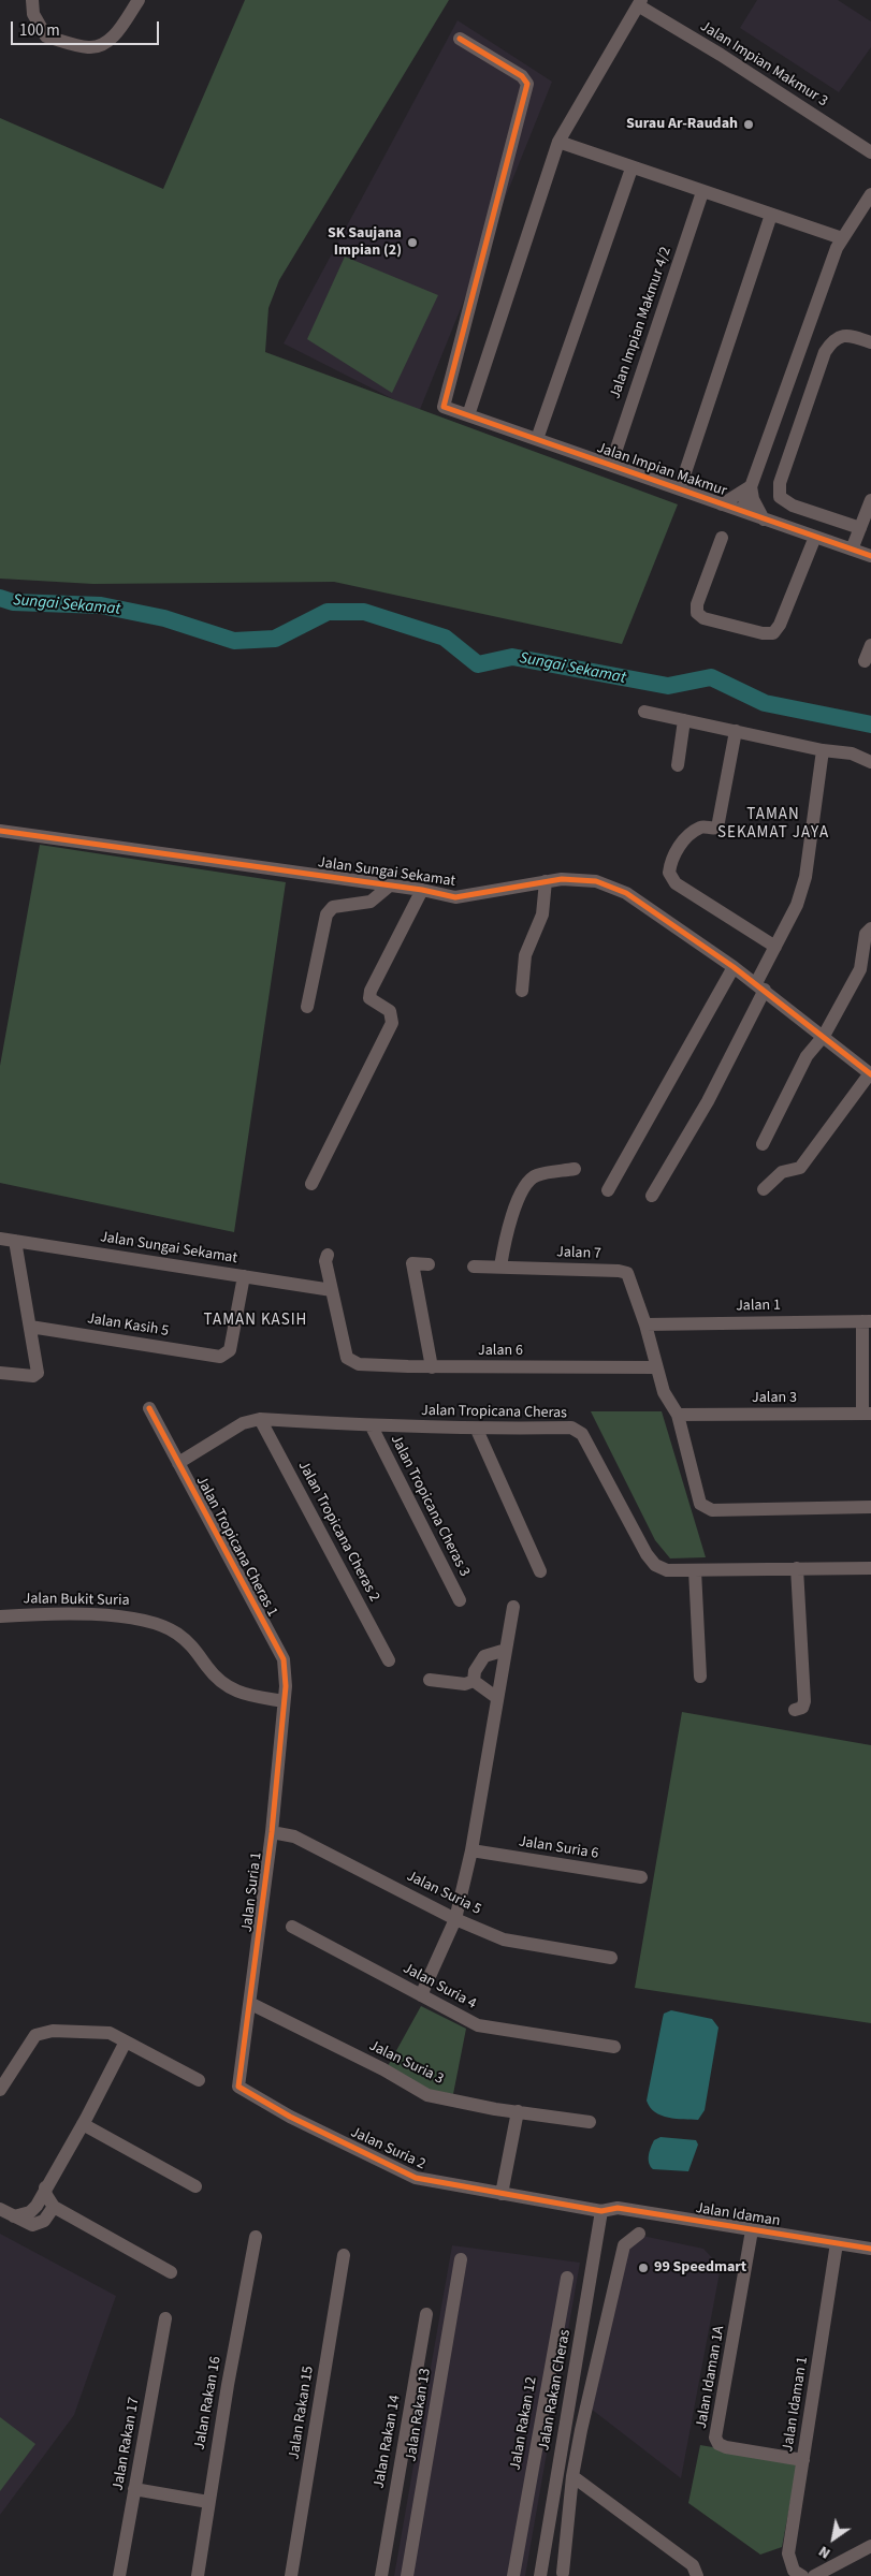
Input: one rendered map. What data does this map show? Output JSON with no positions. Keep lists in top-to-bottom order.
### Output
{
  "streets": {
    "street": [
      "Jalan Impian Makmur 3",
      "Jalan Impian Makmur 4/2",
      "Jalan Impian Makmur",
      "Jalan Sungai Sekamat",
      "Jalan 7",
      "Jalan 1",
      "Jalan Kasih 5",
      "Jalan 6",
      "Jalan 3",
      "Jalan Tropicana Cheras",
      "Jalan Tropicana Cheras 3",
      "Jalan Tropicana Cheras 2",
      "Jalan Tropicana Cheras 1",
      "Jalan Bukit Suria",
      "Jalan Suria 6",
      "Jalan Suria 1",
      "Jalan Suria 5",
      "Jalan Suria 4",
      "Jalan Suria 3",
      "Jalan Suria 2",
      "Jalan Idaman",
      "Jalan Idaman 1A",
      "Jalan Rakan Cheras",
      "Jalan Rakan 16",
      "Jalan Idaman 1",
      "Jalan Rakan 15",
      "Jalan Rakan 13",
      "Jalan Rakan 12",
      "Jalan Rakan 14",
      "Jalan Rakan 17"
    ]
  },
  "crossings": [
    ["Jalan Impian Makmur 4/2", "Jalan Impian Makmur"],
    ["Jalan Sungai Sekamat", "Jalan Kasih 5"],
    ["Jalan Sungai Sekamat", "Jalan 6"],
    ["Jalan 7", "Jalan 1"],
    ["Jalan Tropicana Cheras", "Jalan Tropicana Cheras 3"],
    ["Jalan Tropicana Cheras", "Jalan Tropicana Cheras 2"],
    ["Jalan Tropicana Cheras", "Jalan Tropicana Cheras 1"],
    ["Jalan Tropicana Cheras 1", "Jalan Bukit Suria"],
    ["Jalan Tropicana Cheras 1", "Jalan Suria 1"],
    ["Jalan Bukit Suria", "Jalan Suria 1"],
    ["Jalan Suria 1", "Jalan Suria 5"],
    ["Jalan Suria 1", "Jalan Suria 3"],
    ["Jalan Suria 1", "Jalan Suria 2"],
    ["Jalan Suria 2", "Jalan Idaman"],
    ["Jalan Suria 2", "Jalan Rakan Cheras"],
    ["Jalan Idaman", "Jalan Idaman 1A"],
    ["Jalan Idaman", "Jalan Rakan Cheras"],
    ["Jalan Idaman", "Jalan Idaman 1"],
    ["Jalan Idaman 1A", "Jalan Idaman 1"]
  ],
  "districts": ["TAMAN SEKAMAT JAYA", "TAMAN KASIH"],
  "water": ["Sungai Sekamat"],
  "places": ["Surau Ar-Raudah", "SK Saujana Impian (2)", "99 Speedmart"],
  "scale_bar": "100 m",
  "north": "bottom left"
}
